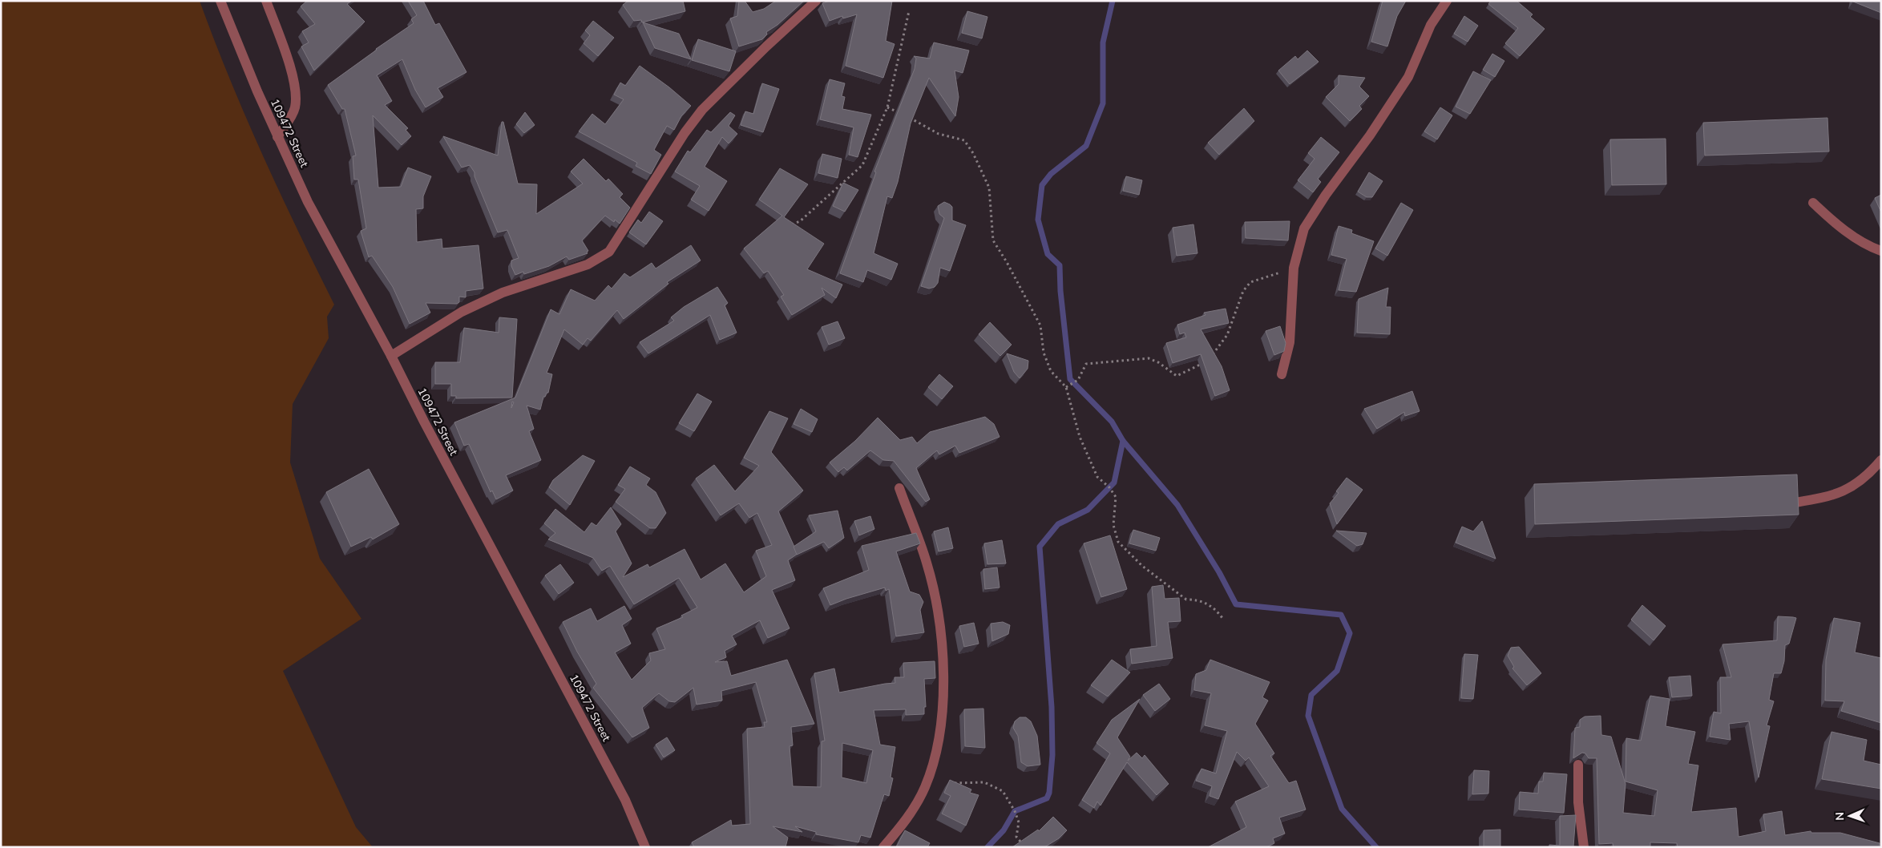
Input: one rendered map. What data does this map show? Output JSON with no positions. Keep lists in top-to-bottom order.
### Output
{
  "streets": {
    "street": ["109472 Street"]
  },
  "north": "left"
}
